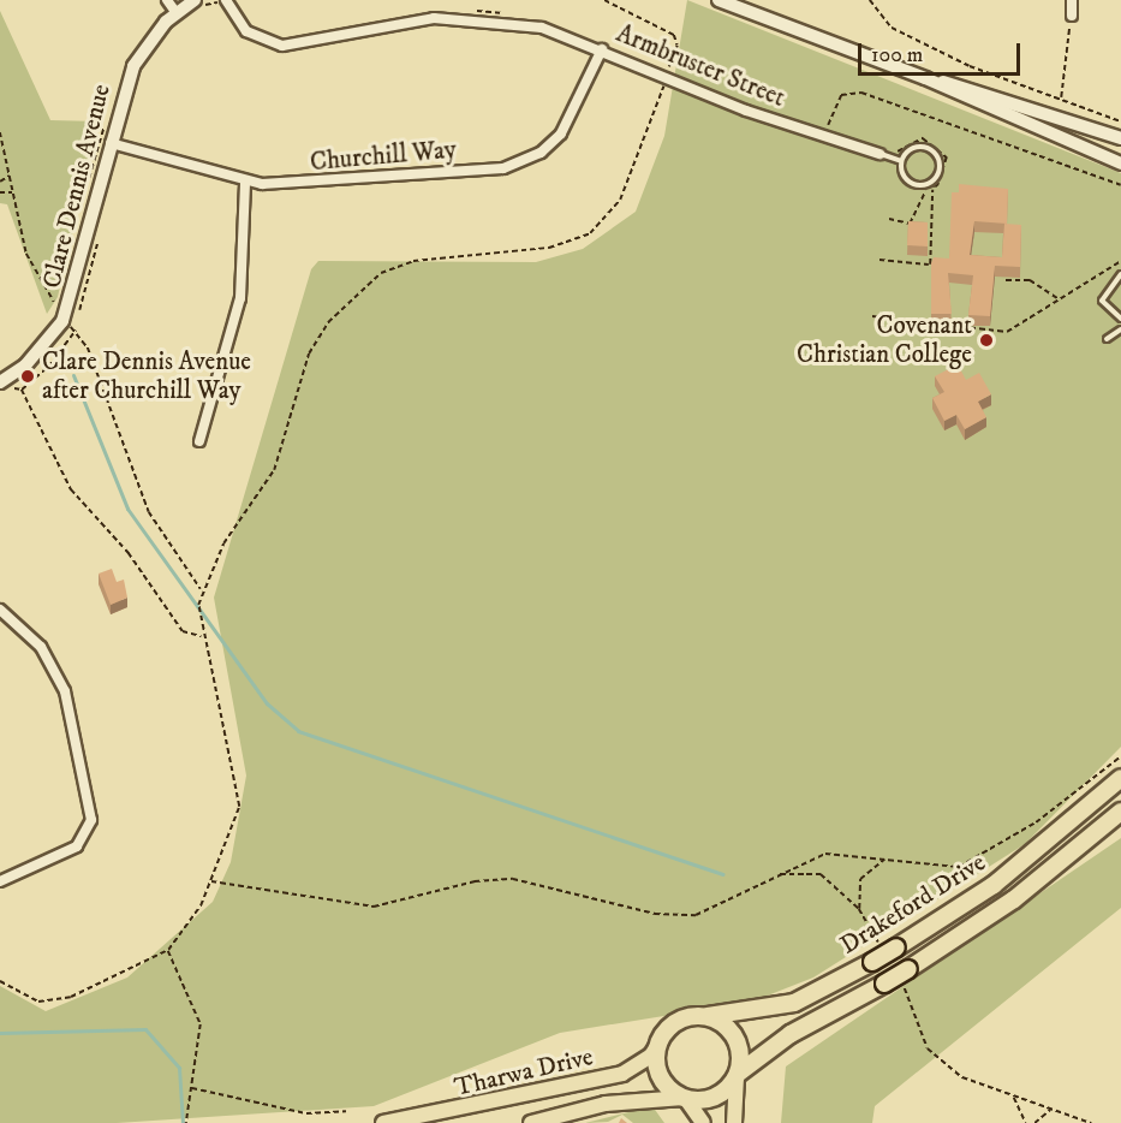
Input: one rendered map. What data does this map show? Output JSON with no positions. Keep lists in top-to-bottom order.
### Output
{
  "streets": {
    "highway": ["Drakeford Drive"],
    "main road": ["Clare Dennis Avenue", "Tharwa Drive"],
    "street": ["Armbruster Street", "Churchill Way"]
  },
  "crossings": [
    ["Armbruster Street", "Churchill Way"],
    ["Churchill Way", "Clare Dennis Avenue"],
    ["Drakeford Drive", "Tharwa Drive"]
  ],
  "places": ["Covenant Christian College", "Clare Dennis Avenue after Churchill Way"],
  "scale_bar": "100 m"
}
